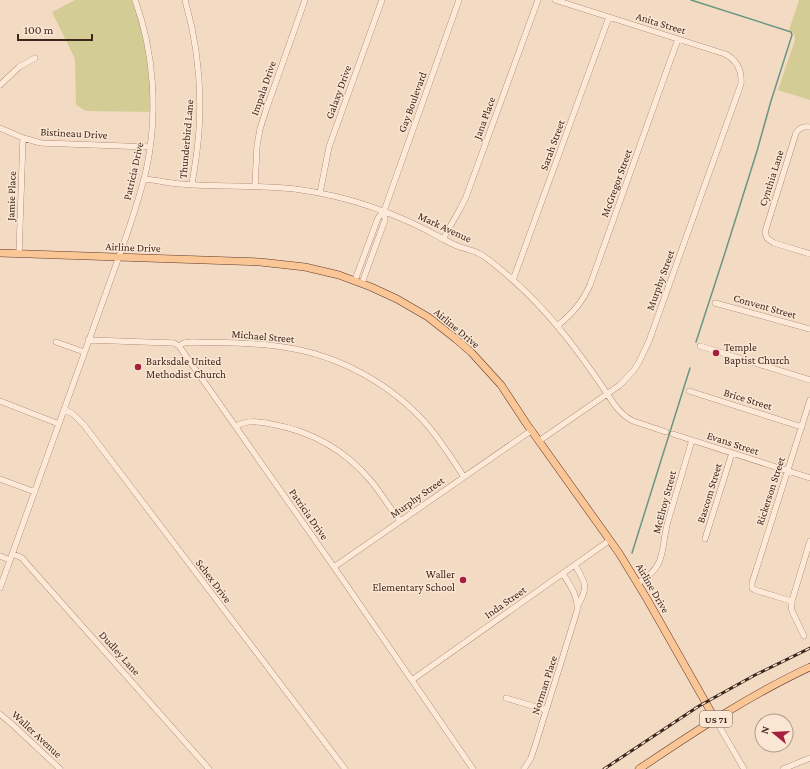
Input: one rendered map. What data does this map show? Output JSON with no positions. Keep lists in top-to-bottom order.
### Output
{
  "streets": {
    "main road": ["Airline Drive", "US 71"],
    "street": [
      "Anita Street",
      "Impala Drive",
      "Galaxy Drive",
      "Gay Boulevard",
      "Jana Place",
      "Bistineau Drive",
      "Thunderbird Lane",
      "Sarah Street",
      "Patricia Drive",
      "Cynthia Lane",
      "McGregor Street",
      "Jamie Place",
      "Mark Avenue",
      "Murphy Street",
      "Convent Street",
      "Michael Street",
      "Brice Street",
      "Evans Street",
      "Rickerson Street",
      "Bascom Street",
      "McElroy Street",
      "Schex Drive",
      "Inda Street",
      "Dudley Lane",
      "Norman Place",
      "Waller Avenue"
    ]
  },
  "crossings": [
    ["Anita Street", "Sarah Street"],
    ["Anita Street", "McGregor Street"],
    ["Anita Street", "Murphy Street"],
    ["Impala Drive", "Mark Avenue"],
    ["Galaxy Drive", "Mark Avenue"],
    ["Gay Boulevard", "Mark Avenue"],
    ["Gay Boulevard", "Airline Drive"],
    ["Jana Place", "Mark Avenue"],
    ["Bistineau Drive", "Patricia Drive"],
    ["Bistineau Drive", "Jamie Place"],
    ["Thunderbird Lane", "Mark Avenue"],
    ["Sarah Street", "Mark Avenue"],
    ["Patricia Drive", "Mark Avenue"],
    ["Patricia Drive", "Airline Drive"],
    ["Patricia Drive", "Murphy Street"],
    ["Patricia Drive", "Michael Street"],
    ["Patricia Drive", "Schex Drive"],
    ["Patricia Drive", "Inda Street"],
    ["Patricia Drive", "Dudley Lane"],
    ["McGregor Street", "Mark Avenue"],
    ["Jamie Place", "Airline Drive"],
    ["Mark Avenue", "Murphy Street"],
    ["Airline Drive", "Murphy Street"],
    ["Airline Drive", "McElroy Street"],
    ["Airline Drive", "Inda Street"],
    ["Airline Drive", "US 71"],
    ["Murphy Street", "Michael Street"],
    ["Brice Street", "Rickerson Street"],
    ["Evans Street", "Rickerson Street"],
    ["Evans Street", "Bascom Street"],
    ["Evans Street", "McElroy Street"],
    ["Inda Street", "Norman Place"]
  ],
  "places": ["Temple Baptist Church", "Barksdale United Methodist Church", "Waller Elementary School"],
  "scale_bar": "100 m",
  "north": "left"
}
